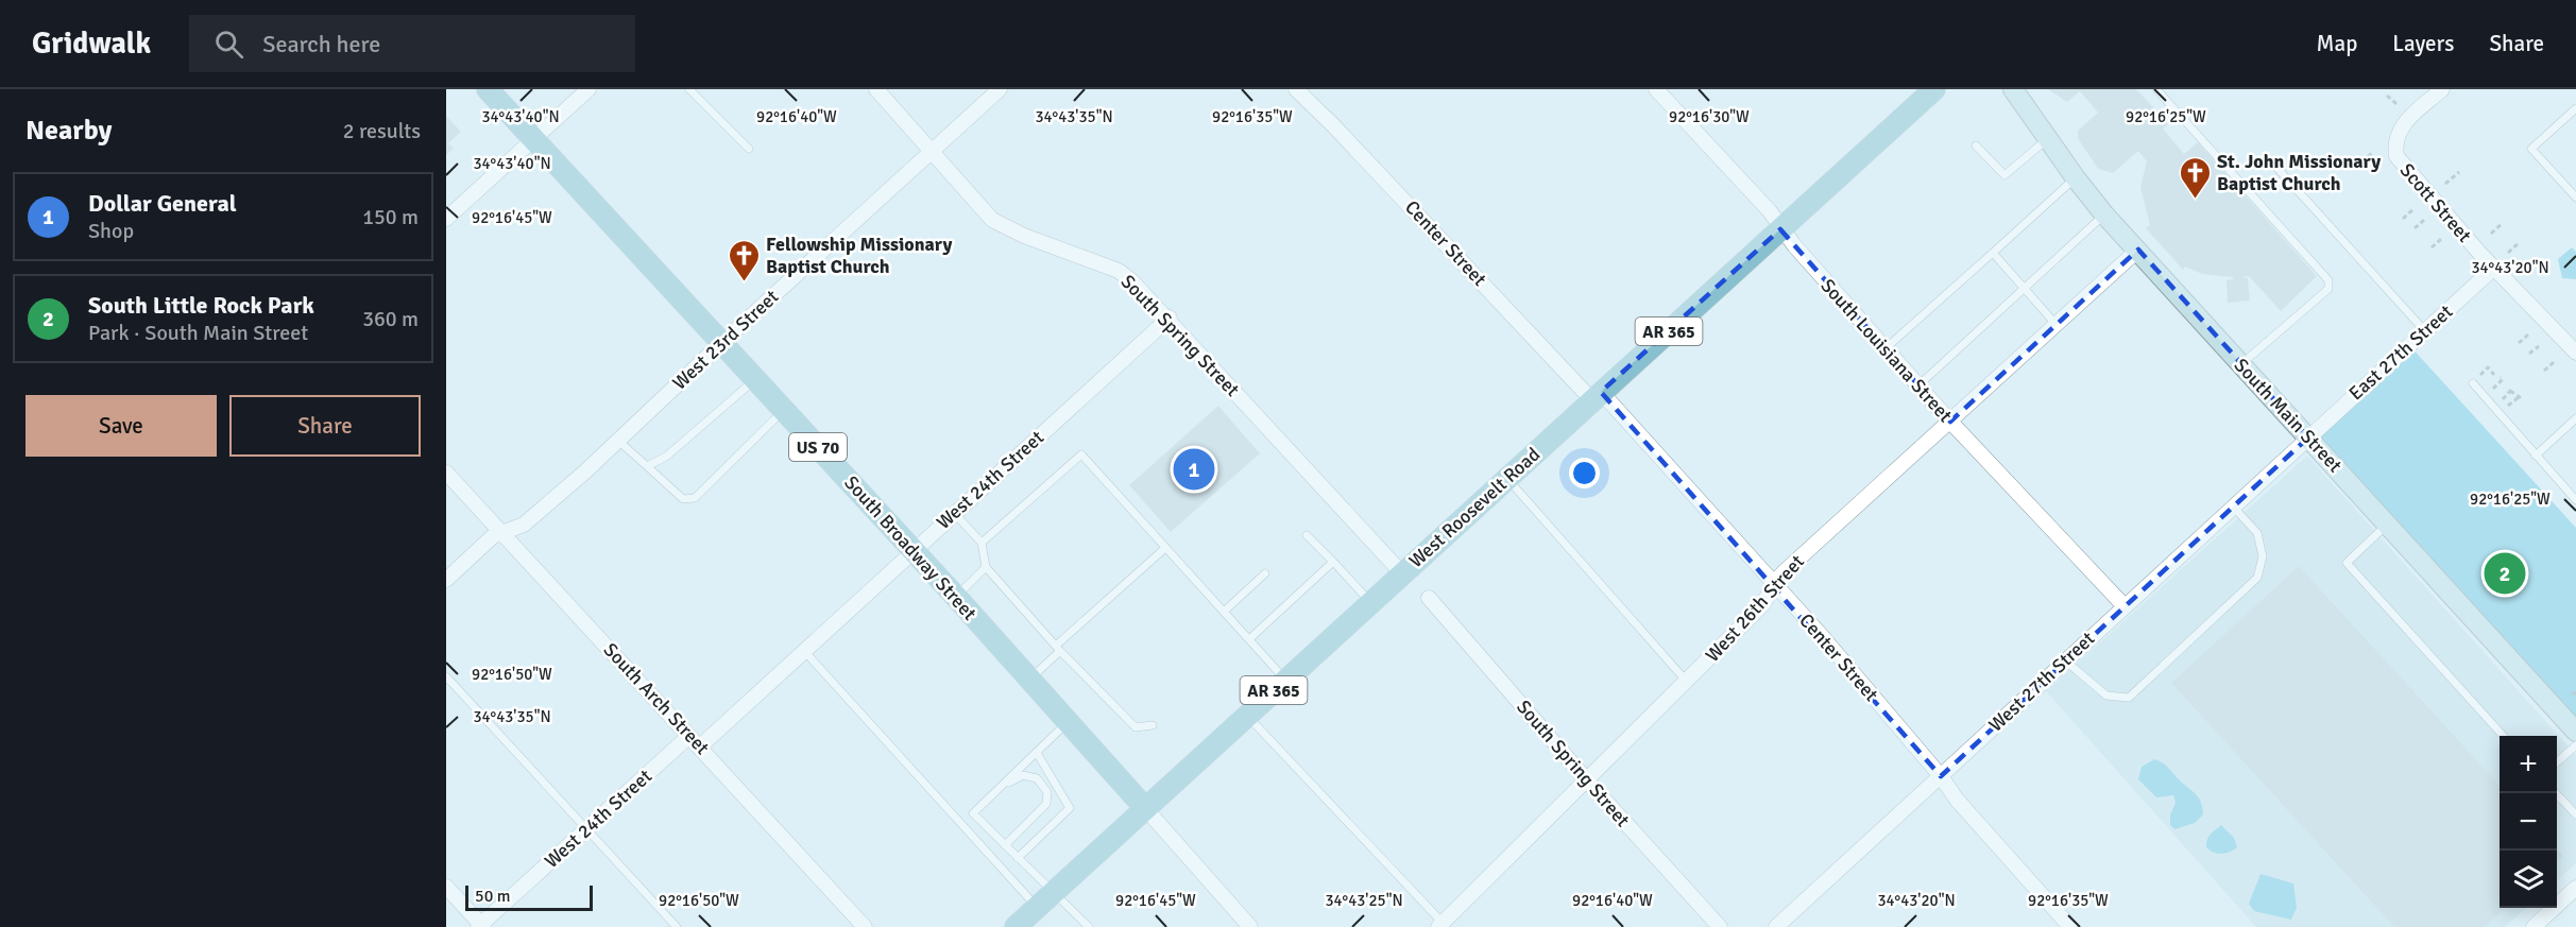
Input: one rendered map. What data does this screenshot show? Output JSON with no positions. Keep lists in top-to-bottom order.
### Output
{
  "streets": {
    "main road": [
      "AR 365",
      "US 70",
      "West Roosevelt Road",
      "South Broadway Street"
    ],
    "street": [
      "Scott Street",
      "Center Street",
      "South Spring Street",
      "West 23rd Street",
      "South Louisiana Street",
      "East 27th Street",
      "South Main Street",
      "West 24th Street",
      "West 26th Street",
      "West 27th Street",
      "South Arch Street"
    ]
  },
  "crossings": [
    ["Scott Street", "East 27th Street"],
    ["Center Street", "West Roosevelt Road"],
    ["Center Street", "West 26th Street"],
    ["Center Street", "West 27th Street"],
    ["South Spring Street", "West 23rd Street"],
    ["South Spring Street", "West 24th Street"],
    ["South Spring Street", "West Roosevelt Road"],
    ["South Spring Street", "West 26th Street"],
    ["West 23rd Street", "South Broadway Street"],
    ["West 23rd Street", "South Arch Street"],
    ["South Louisiana Street", "West Roosevelt Road"],
    ["South Louisiana Street", "West 26th Street"],
    ["South Louisiana Street", "West 27th Street"],
    ["East 27th Street", "South Main Street"],
    ["East 27th Street", "West 27th Street"],
    ["South Main Street", "West 26th Street"],
    ["South Main Street", "West 27th Street"],
    ["West 24th Street", "South Broadway Street"],
    ["West 24th Street", "South Arch Street"],
    ["West Roosevelt Road", "South Broadway Street"]
  ],
  "places": {
    "church": ["St. John Missionary Baptist Church", "Fellowship Missionary Baptist Church"]
  },
  "scale_bar": "50 m",
  "page": {
    "header": "Gridwalk",
    "search": "Search here",
    "nav": ["Map", "Layers", "Share"],
    "heading": ["Nearby", "2 results"],
    "list": [
      {
        "mark": "1",
        "name": "Dollar General",
        "note": "Shop",
        "value": "150 m"
      },
      {
        "mark": "2",
        "name": "South Little Rock Park",
        "note": "Park · South Main Street",
        "value": "360 m"
      }
    ],
    "buttons": ["Save", "Share"],
    "pins": ["1", "2"],
    "map_buttons": ["+", "−"],
    "scale": "50 m"
  },
  "coordinates": [
    "34°43'40\"N",
    "92°16'40\"W",
    "92°16'35\"W",
    "92°16'30\"W",
    "92°16'25\"W",
    "34°43'35\"N",
    "92°16'45\"W",
    "34°43'20\"N",
    "92°16'50\"W",
    "34°43'25\"N"
  ]
}
